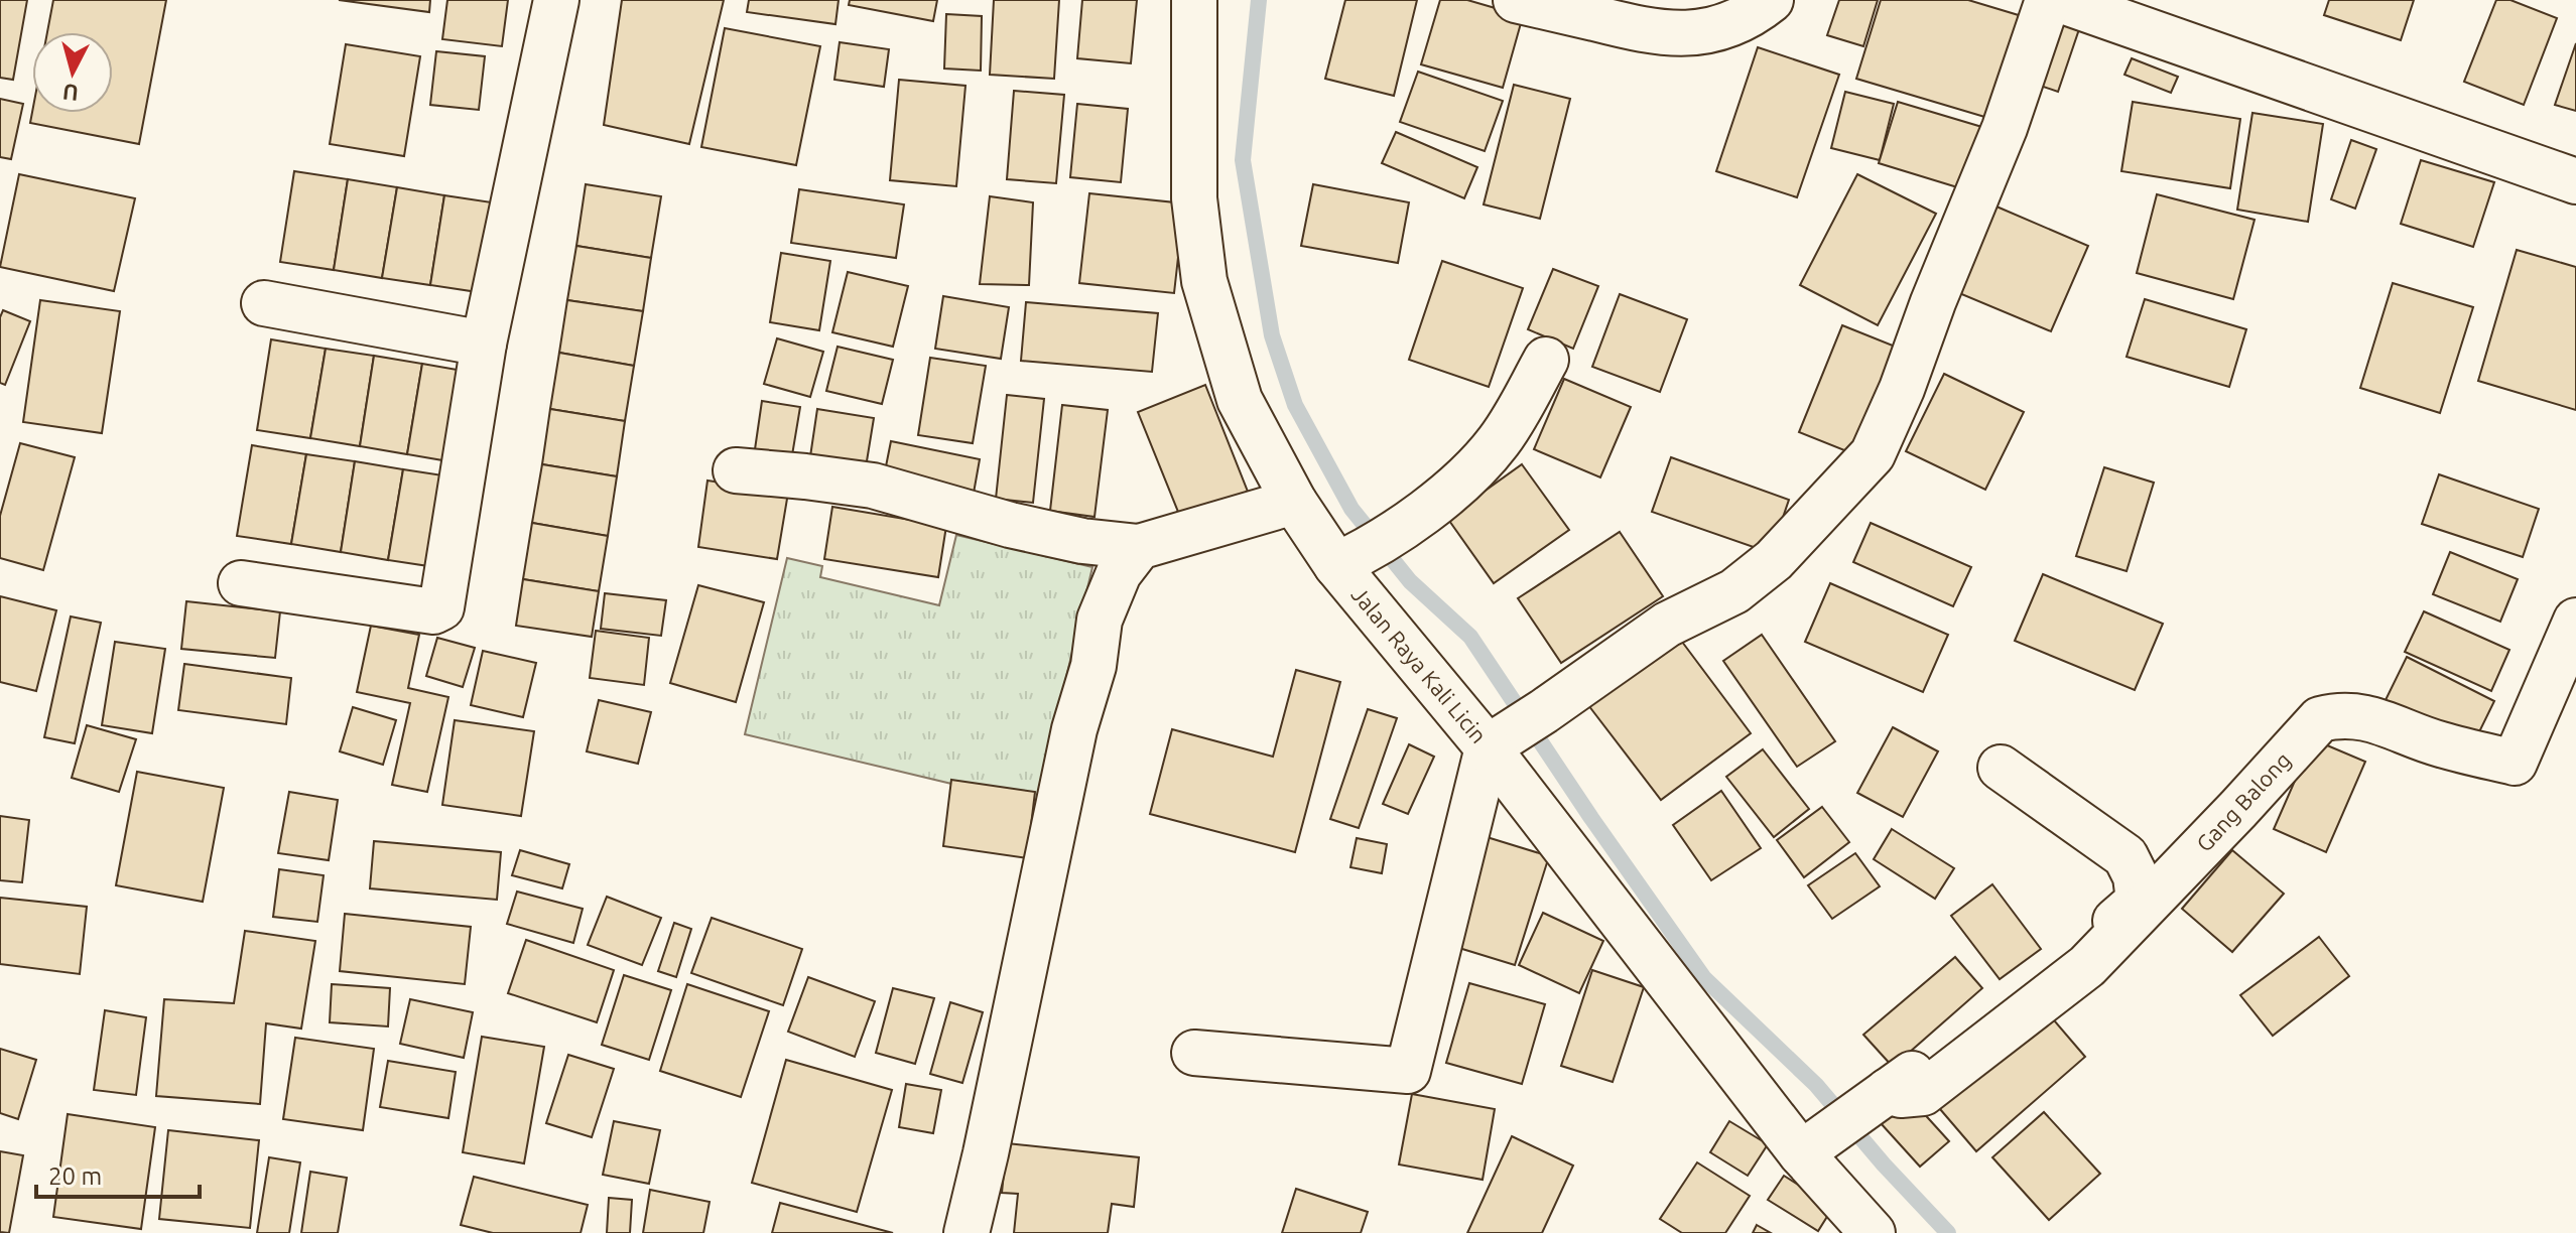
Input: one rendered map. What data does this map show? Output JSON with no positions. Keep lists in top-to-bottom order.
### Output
{
  "streets": {
    "street": ["Jalan Raya Kali Licin", "Gang Balong"]
  },
  "scale_bar": "20 m",
  "north": "bottom"
}
